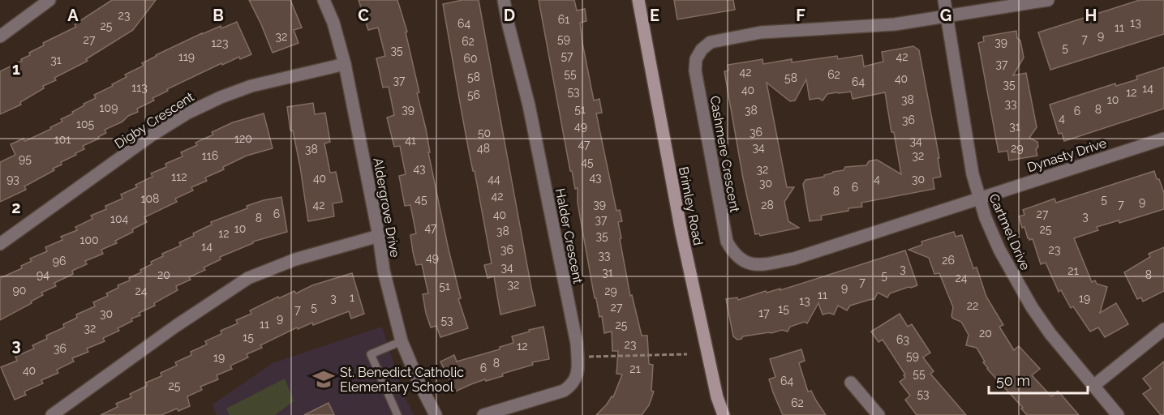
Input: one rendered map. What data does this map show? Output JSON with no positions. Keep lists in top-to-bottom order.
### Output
{
  "streets": {
    "main road": ["Brimley Road"],
    "street": [
      "Digby Crescent",
      "Cashmere Crescent",
      "Dynasty Drive",
      "Aldergrove Drive",
      "Cartmel Drive",
      "Halder Crescent"
    ]
  },
  "crossings": [
    ["Digby Crescent", "Aldergrove Drive"],
    ["Cashmere Crescent", "Dynasty Drive"],
    ["Cashmere Crescent", "Cartmel Drive"],
    ["Dynasty Drive", "Cartmel Drive"]
  ],
  "places": {
    "school or university": ["St. Benedict Catholic Elementary School"]
  },
  "house_numbers": [
    "23",
    "61",
    "13",
    "64",
    "25",
    "11",
    "9",
    "32",
    "59",
    "7",
    "27",
    "62",
    "39",
    "123",
    "5",
    "35",
    "57",
    "119",
    "42",
    "60",
    "31",
    "37",
    "42",
    "55",
    "62",
    "58",
    "58",
    "40",
    "37",
    "64",
    "35",
    "113",
    "14",
    "40",
    "53",
    "12",
    "56",
    "38",
    "10",
    "33",
    "109",
    "39",
    "51",
    "8",
    "38",
    "6",
    "4",
    "36",
    "105",
    "49",
    "31",
    "36",
    "50",
    "120",
    "101",
    "41",
    "34",
    "47",
    "34",
    "48",
    "29",
    "38",
    "116",
    "32",
    "95",
    "45",
    "43",
    "32",
    "112",
    "43",
    "40",
    "93",
    "44",
    "4",
    "30",
    "30",
    "6",
    "8",
    "42",
    "108",
    "45",
    "5",
    "9",
    "39",
    "7",
    "42",
    "28",
    "6",
    "27",
    "40",
    "3",
    "8",
    "104",
    "37",
    "47",
    "10",
    "25",
    "38",
    "12",
    "35",
    "100",
    "14",
    "36",
    "23",
    "33",
    "49",
    "26",
    "96",
    "34",
    "3",
    "21",
    "31",
    "94",
    "20",
    "8",
    "5",
    "24",
    "7",
    "32",
    "51",
    "9",
    "90",
    "24",
    "29",
    "11",
    "1",
    "3",
    "19",
    "13",
    "22",
    "5",
    "27",
    "15",
    "7",
    "17",
    "30",
    "9",
    "53",
    "11",
    "25",
    "32",
    "20",
    "15",
    "63",
    "23",
    "12",
    "36",
    "59",
    "19",
    "8",
    "6",
    "21",
    "40",
    "55",
    "64",
    "25",
    "53",
    "62"
  ],
  "scale_bar": "50 m",
  "grid": {
    "columns": [
      "A",
      "B",
      "C",
      "D",
      "E",
      "F",
      "G",
      "H"
    ],
    "rows": ["1", "2", "3"]
  }
}
